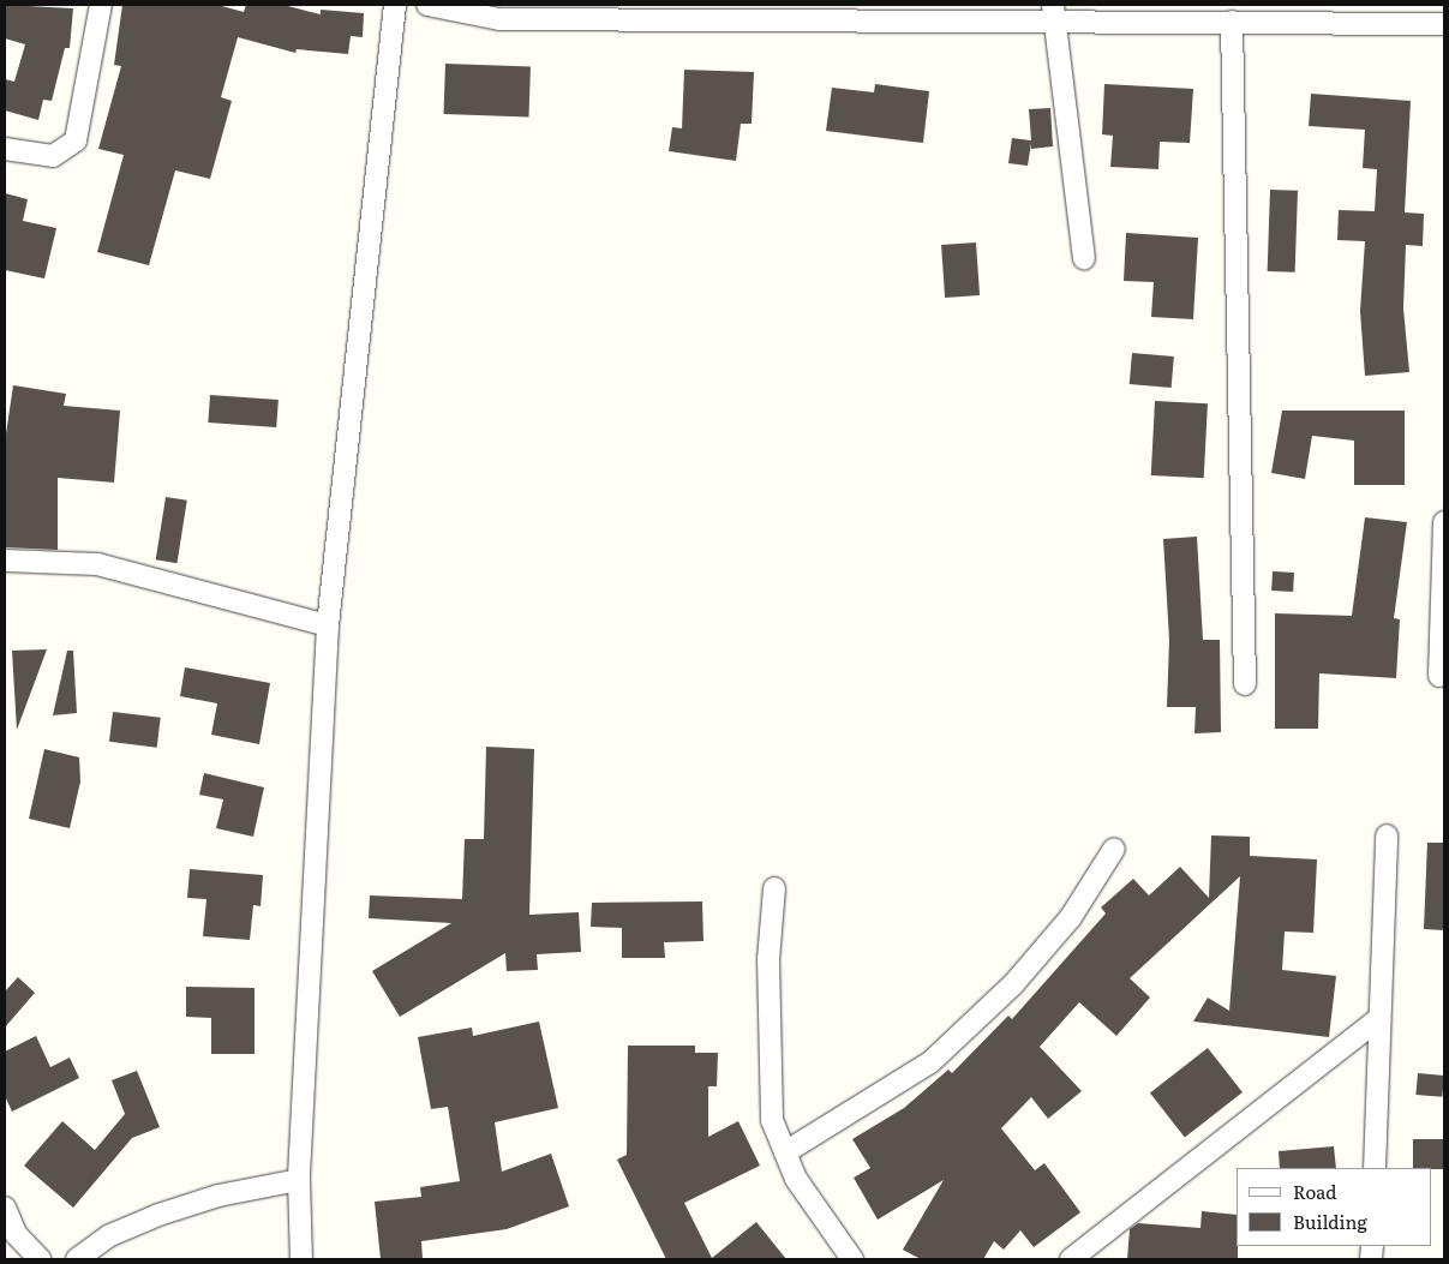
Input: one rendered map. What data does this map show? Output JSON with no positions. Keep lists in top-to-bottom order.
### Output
{
  "legend": ["Road", "Building"]
}
